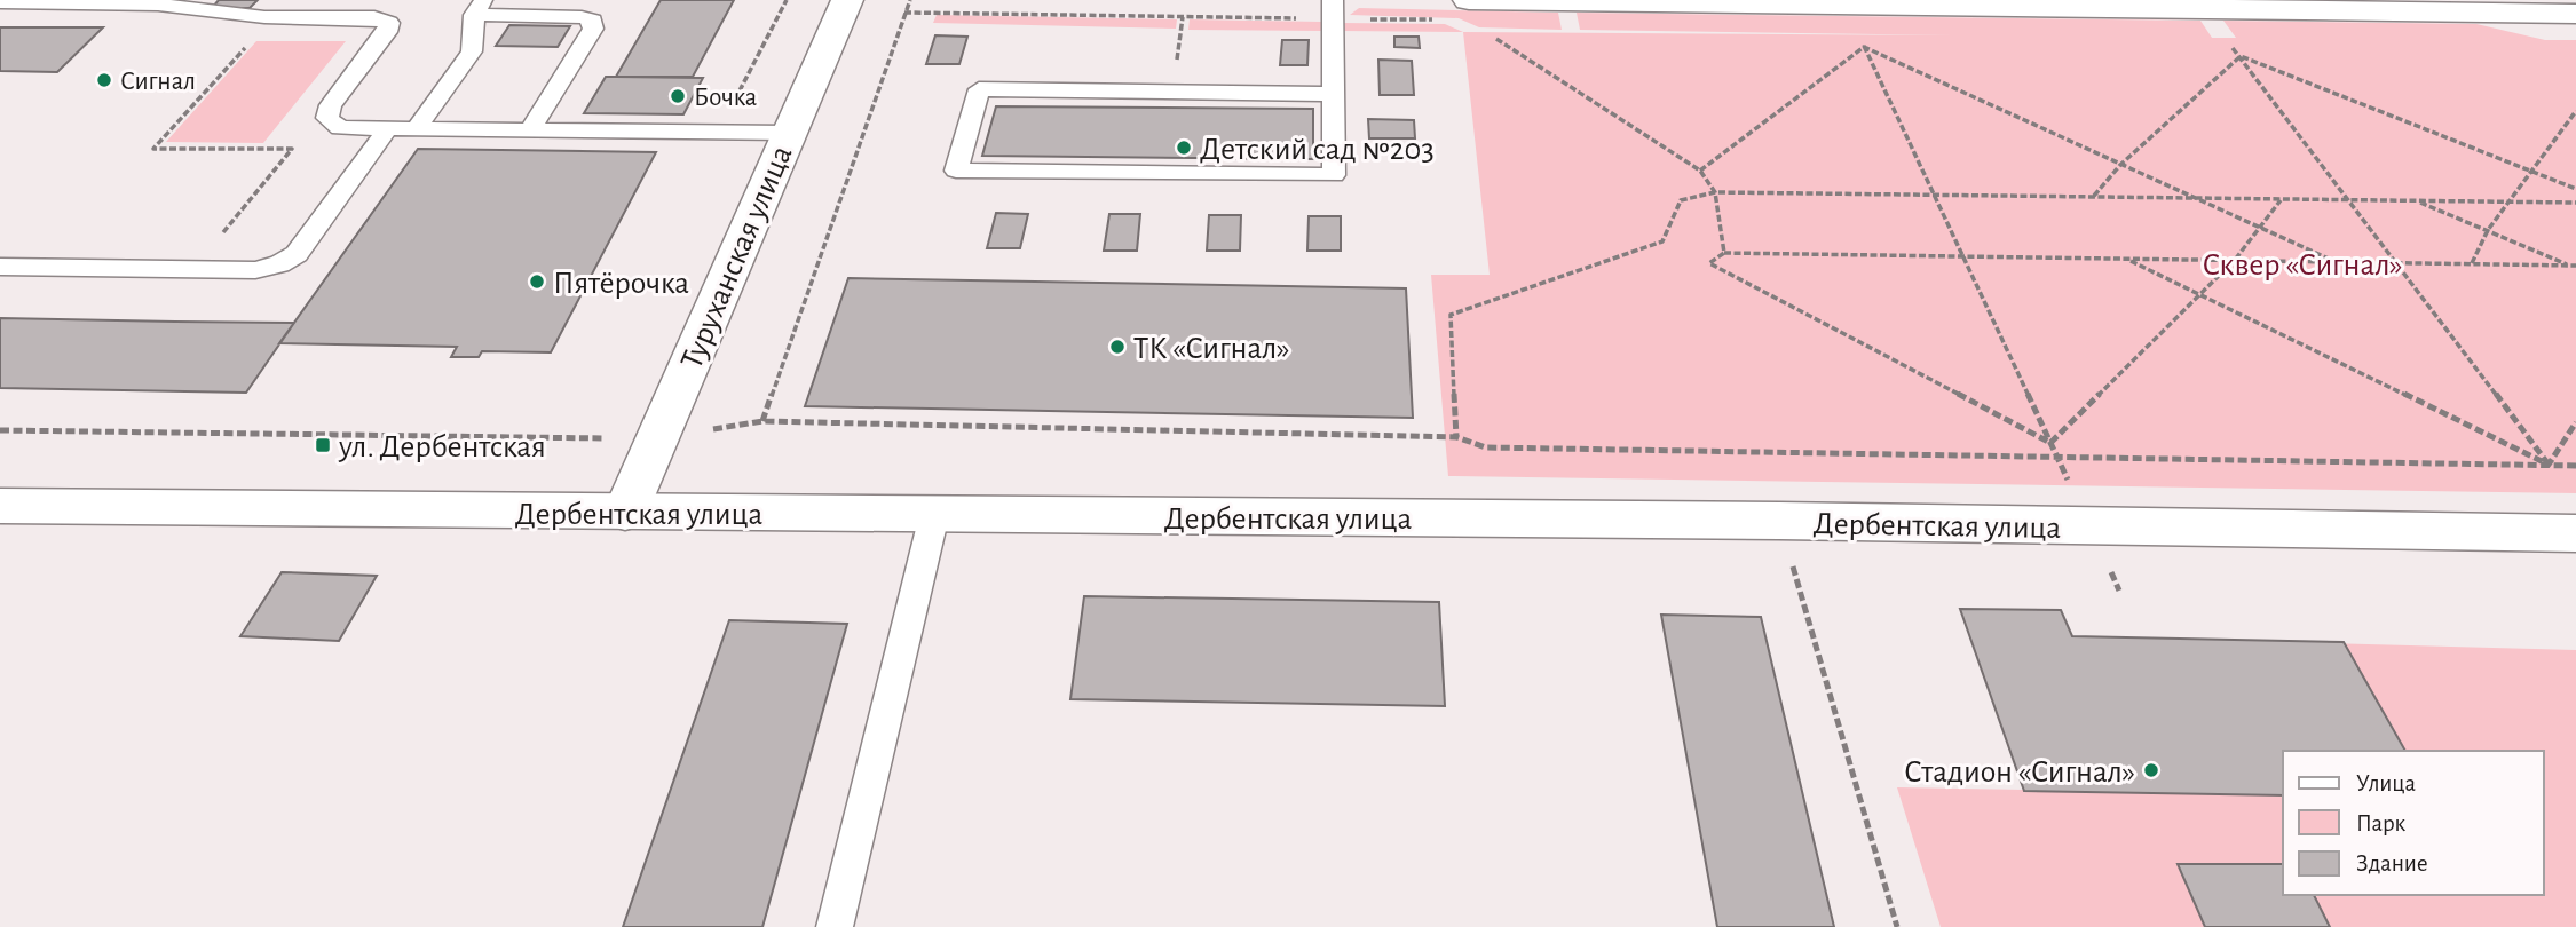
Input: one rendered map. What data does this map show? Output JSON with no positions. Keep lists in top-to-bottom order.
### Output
{
  "streets": {
    "street": ["Туруханская улица", "Дербентская улица"]
  },
  "crossings": [
    ["Туруханская улица", "Дербентская улица"]
  ],
  "parks": ["Сквер «Сигнал»"],
  "places": {
    "other": [
      "Сигнал",
      "Бочка",
      "Детский сад №203",
      "Пятёрочка",
      "ТК «Сигнал»",
      "Стадион «Сигнал»"
    ],
    "transit": ["ул. Дербентская"]
  },
  "legend": ["Улица", "Парк", "Здание"]
}
